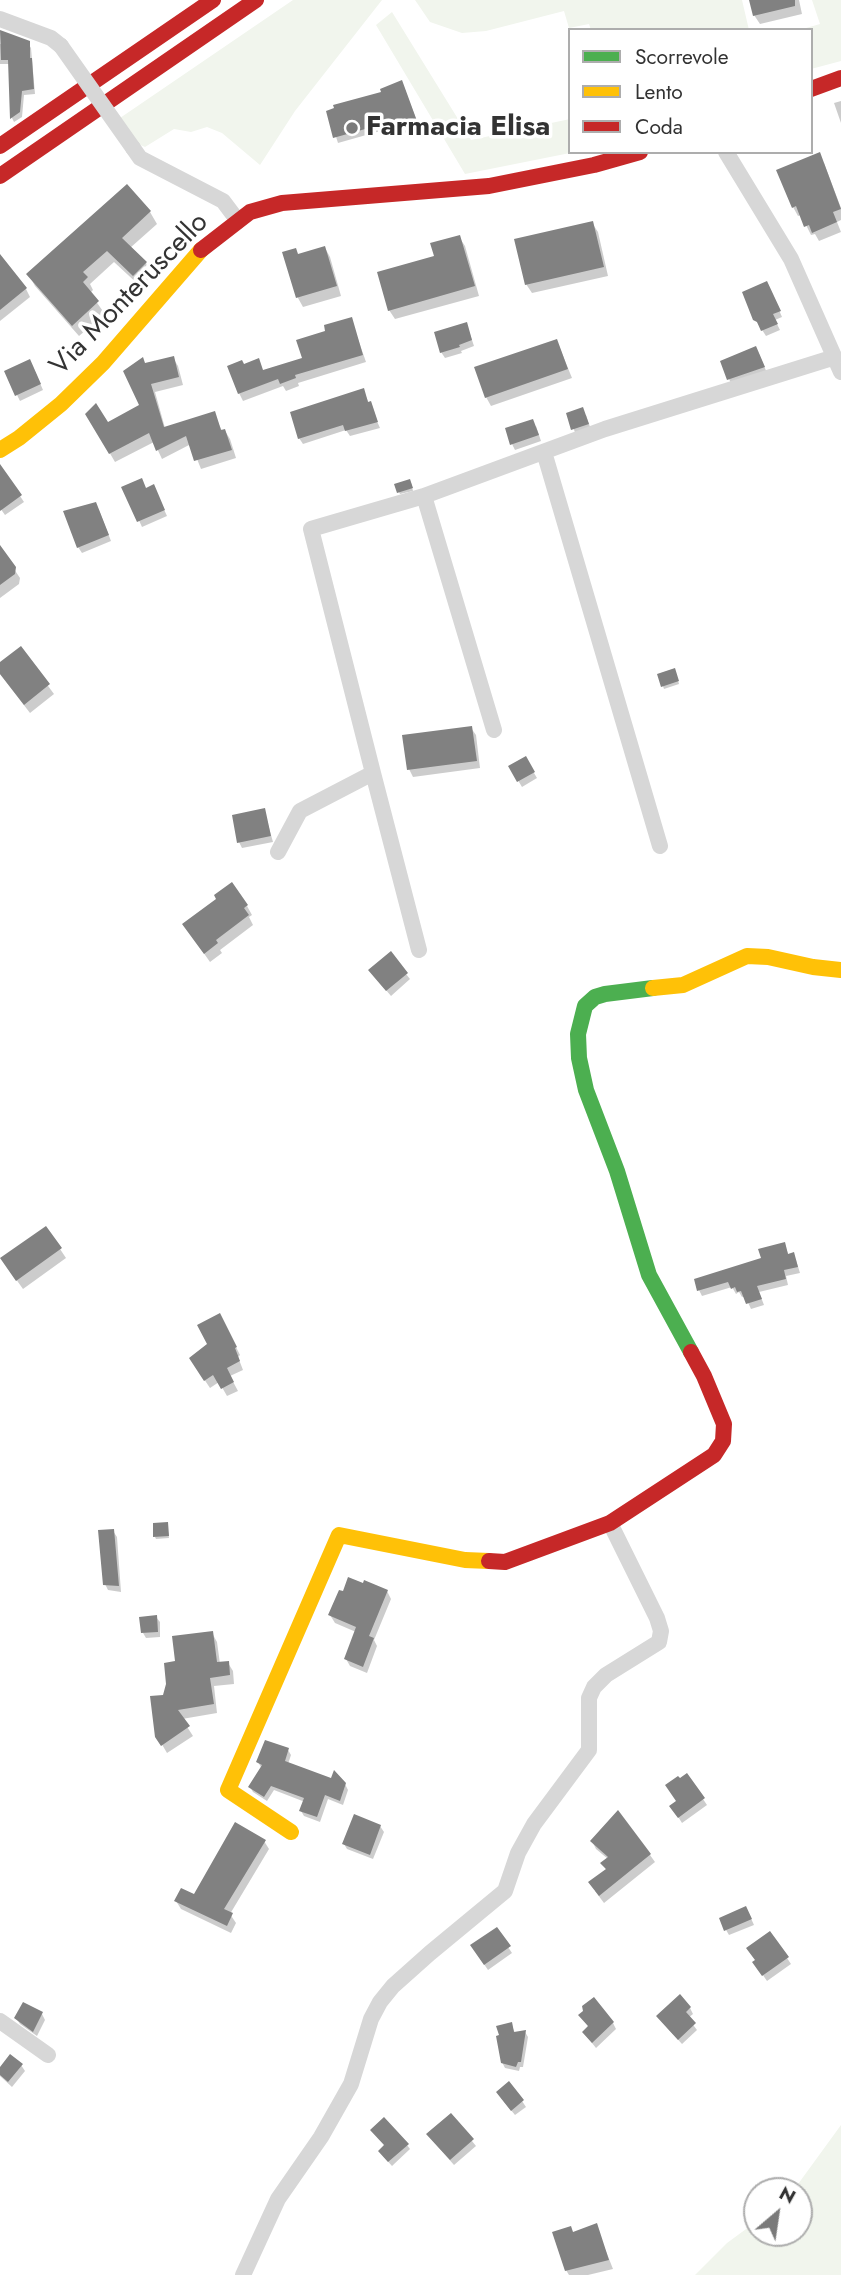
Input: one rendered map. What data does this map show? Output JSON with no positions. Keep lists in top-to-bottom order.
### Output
{
  "streets": {
    "main road": ["Via Monteruscello"]
  },
  "places": ["Farmacia Elisa"],
  "legend": ["Scorrevole", "Lento", "Coda"],
  "north": "top right"
}
